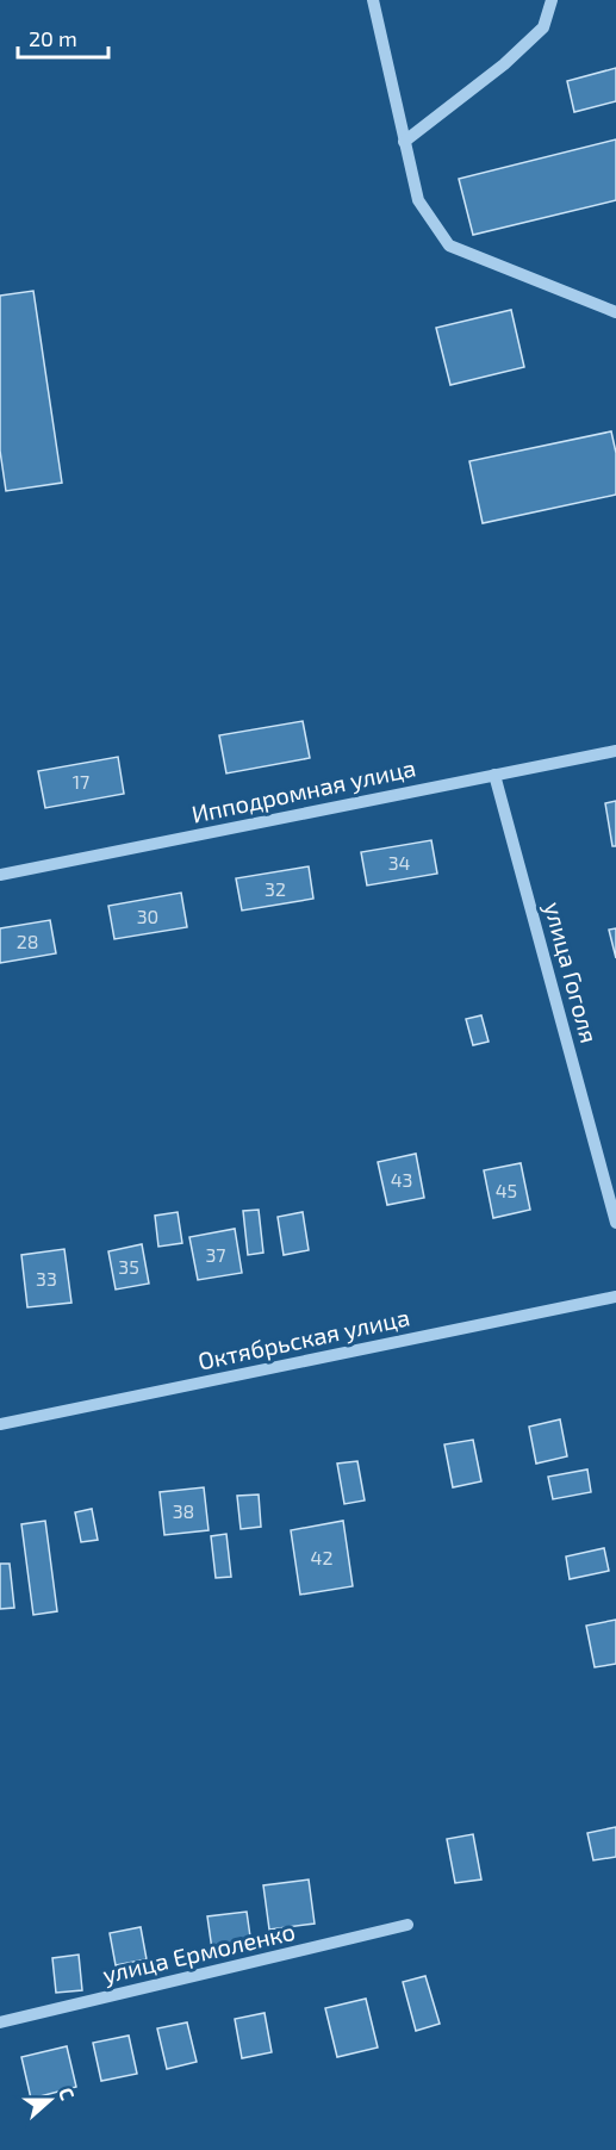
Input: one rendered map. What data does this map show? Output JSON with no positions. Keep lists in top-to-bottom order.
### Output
{
  "streets": {
    "street": [
      "Ипподромная улица",
      "улица Гоголя",
      "Октябрьская улица",
      "улица Ермоленко"
    ]
  },
  "crossings": [
    ["Ипподромная улица", "улица Гоголя"]
  ],
  "house_numbers": [
    "17",
    "34",
    "32",
    "30",
    "28",
    "43",
    "45",
    "37",
    "35",
    "33",
    "38",
    "42"
  ],
  "scale_bar": "20 m",
  "north": "right"
}
